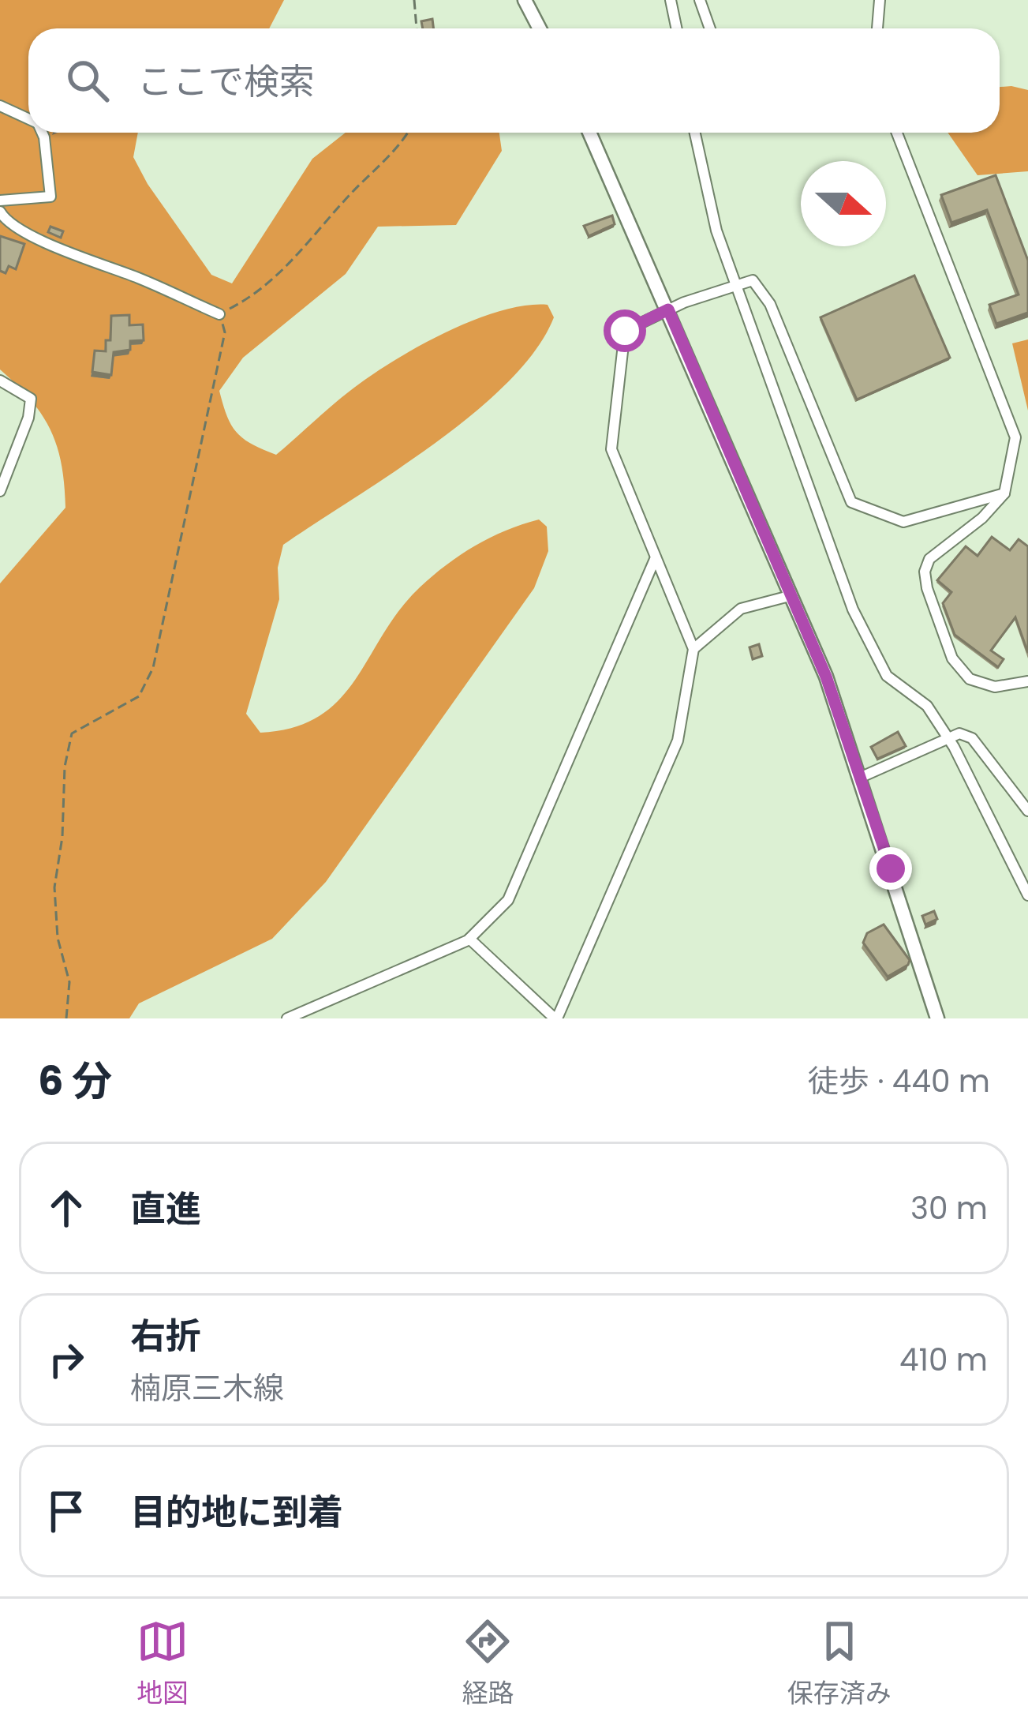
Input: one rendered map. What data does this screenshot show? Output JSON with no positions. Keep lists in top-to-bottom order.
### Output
{
  "north": "right",
  "page": {
    "search": "ここで検索",
    "heading": ["6 分", "徒歩 · 440 m"],
    "list": [
      ["直進", "30 m"],
      ["右折", "楠原三木線", "410 m"],
      "目的地に到着"
    ],
    "nav": ["地図", "経路", "保存済み"]
  }
}
